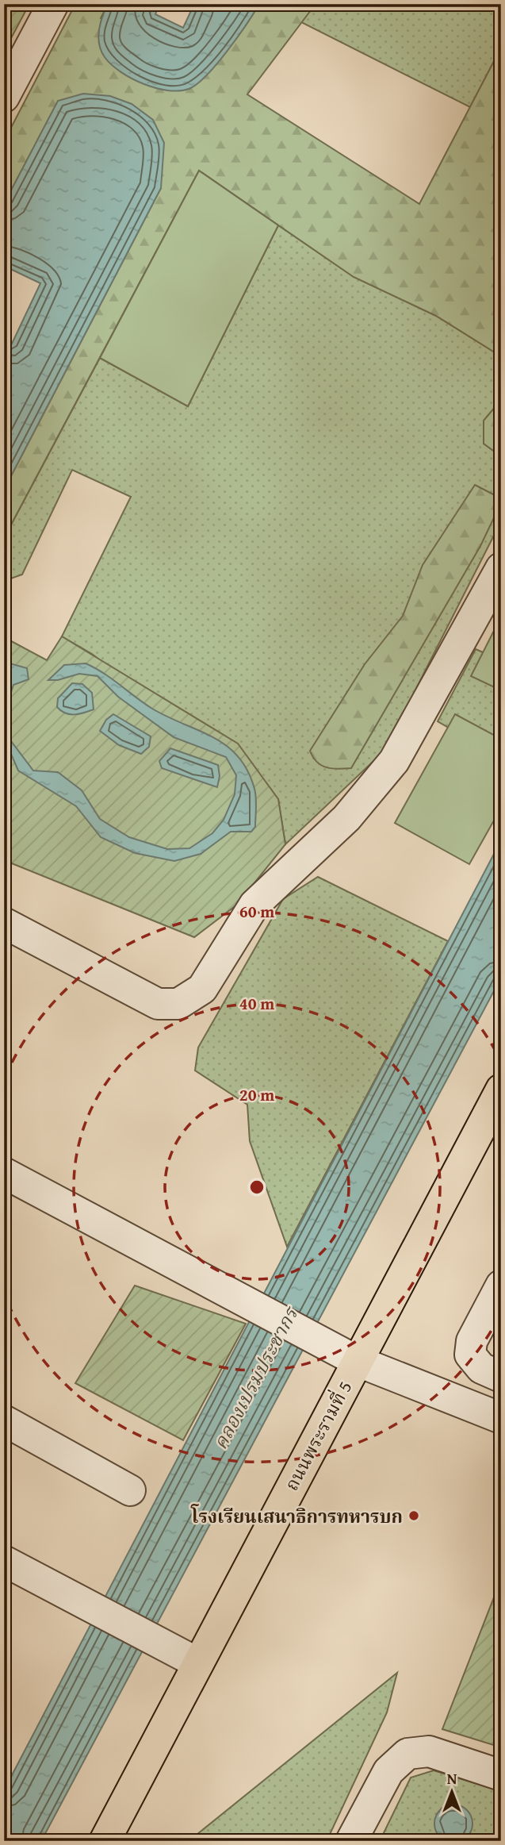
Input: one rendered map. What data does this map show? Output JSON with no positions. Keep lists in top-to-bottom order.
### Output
{
  "streets": {
    "main road": ["ถนนพระรามที่ 5"]
  },
  "water": ["คลองเปรมประชากร"],
  "places": ["โรงเรียนเสนาธิการทหารบก"],
  "north": "top",
  "rings": ["60 m", "40 m", "20 m"]
}
